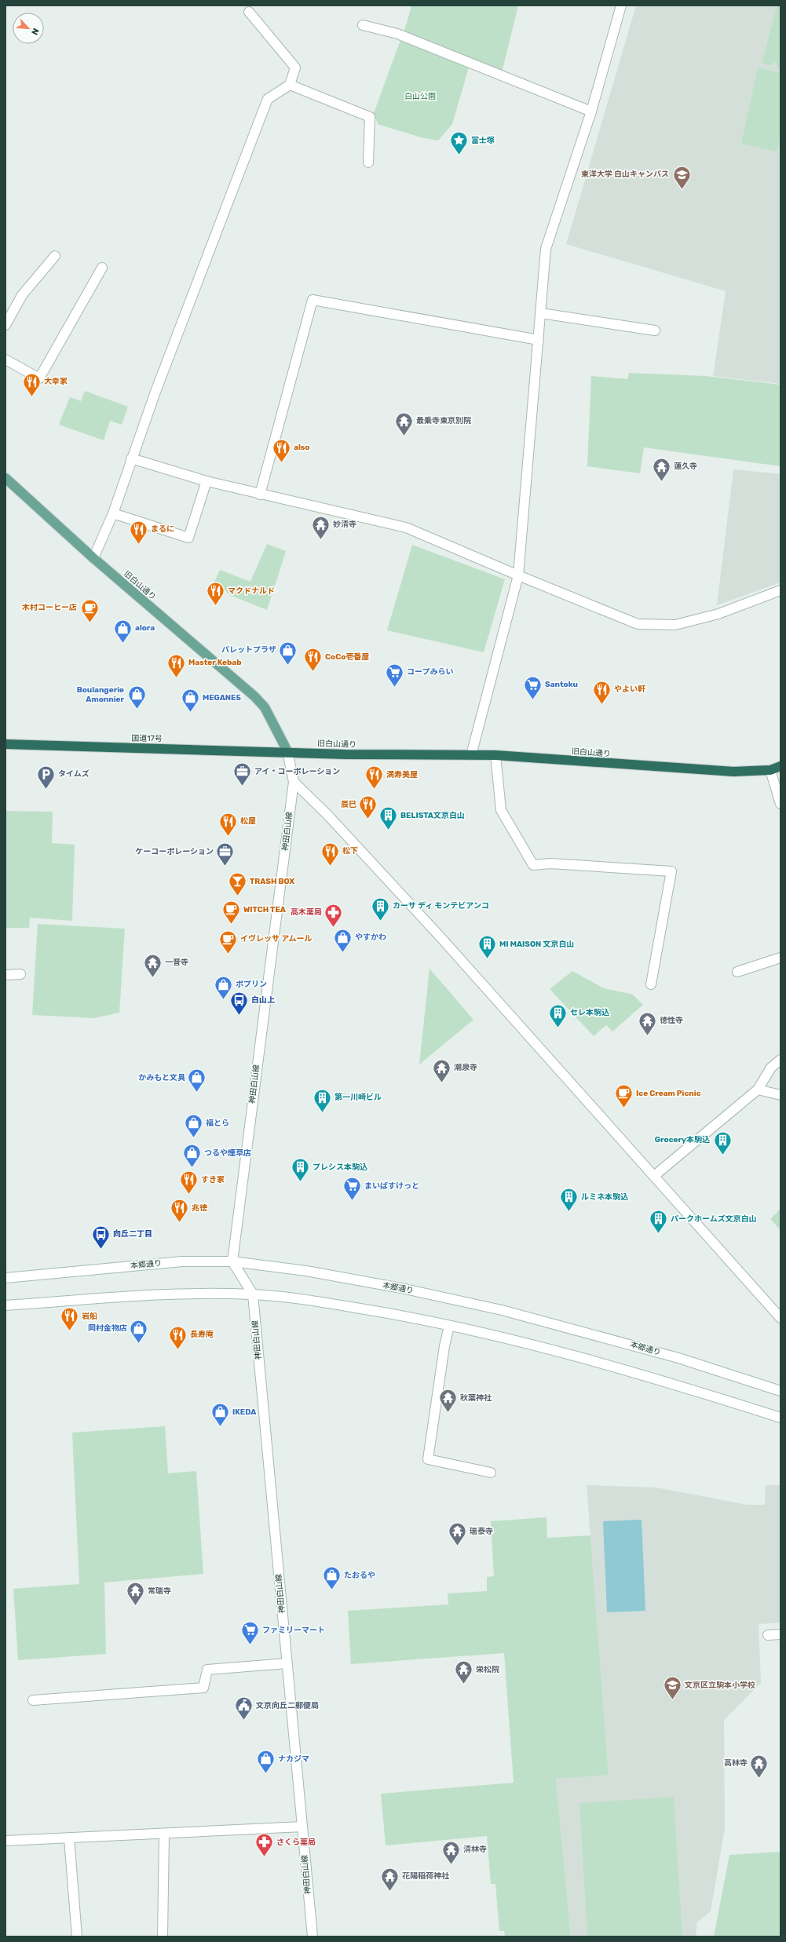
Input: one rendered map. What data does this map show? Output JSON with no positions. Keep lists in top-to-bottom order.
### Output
{
  "streets": {
    "highway": ["旧白山通り", "国道17号"],
    "main road": ["神田白山線", "本郷通り"]
  },
  "crossings": [
    ["旧白山通り", "国道17号"],
    ["旧白山通り", "神田白山線"],
    ["国道17号", "神田白山線"],
    ["神田白山線", "本郷通り"]
  ],
  "parks": ["白山公園"],
  "places": {
    "place": ["富士塚"],
    "school or university": ["東洋大学 白山キャンパス", "文京区立駒本小学校"],
    "restaurant": [
      "大幸家",
      "also",
      "まるに",
      "マクドナルド",
      "CoCo壱番屋",
      "Master Kebab",
      "やよい軒",
      "満寿美屋",
      "辰巳",
      "松屋",
      "松下",
      "すき家",
      "兆徳",
      "岩船",
      "長寿庵"
    ],
    "temple": [
      "最乗寺東京別院",
      "蓮久寺",
      "妙清寺",
      "一音寺",
      "徳性寺",
      "潮泉寺",
      "秋葉神社",
      "瑞泰寺",
      "常瑞寺",
      "栄松院",
      "高林寺",
      "清林寺",
      "花陽稲荷神社"
    ],
    "cafe": [
      "木村コーヒー店",
      "WITCH TEA",
      "イヴレッサ アムール",
      "Ice Cream Picnic"
    ],
    "shop": [
      "alora",
      "パレットプラザ",
      "Boulangerie Amonnier",
      "MEGANE5",
      "やすかわ",
      "ポプリン",
      "かみもと文具",
      "福とら",
      "つるや煙草店",
      "岡村金物店",
      "IKEDA",
      "たおるや",
      "ナカジマ"
    ],
    "supermarket": [
      "コープみらい",
      "Santoku",
      "まいばすけっと",
      "ファミリーマート"
    ],
    "office": ["アイ・コーポレーション", "ケーコーポレーション"],
    "parking": ["タイムズ"],
    "building": [
      "BELISTA文京白山",
      "カーサ ディ モンテビアンコ",
      "MI MAISON 文京白山",
      "セレ本駒込",
      "第一川崎ビル",
      "Grocery本駒込",
      "プレシス本駒込",
      "ルミネ本駒込",
      "パークホームズ文京白山"
    ],
    "bar": ["TRASH BOX"],
    "pharmacy": ["高木薬局", "さくら薬局"],
    "bus stop": ["白山上", "向丘二丁目"],
    "public building": ["文京向丘二郵便局"]
  },
  "north": "bottom right"
}
